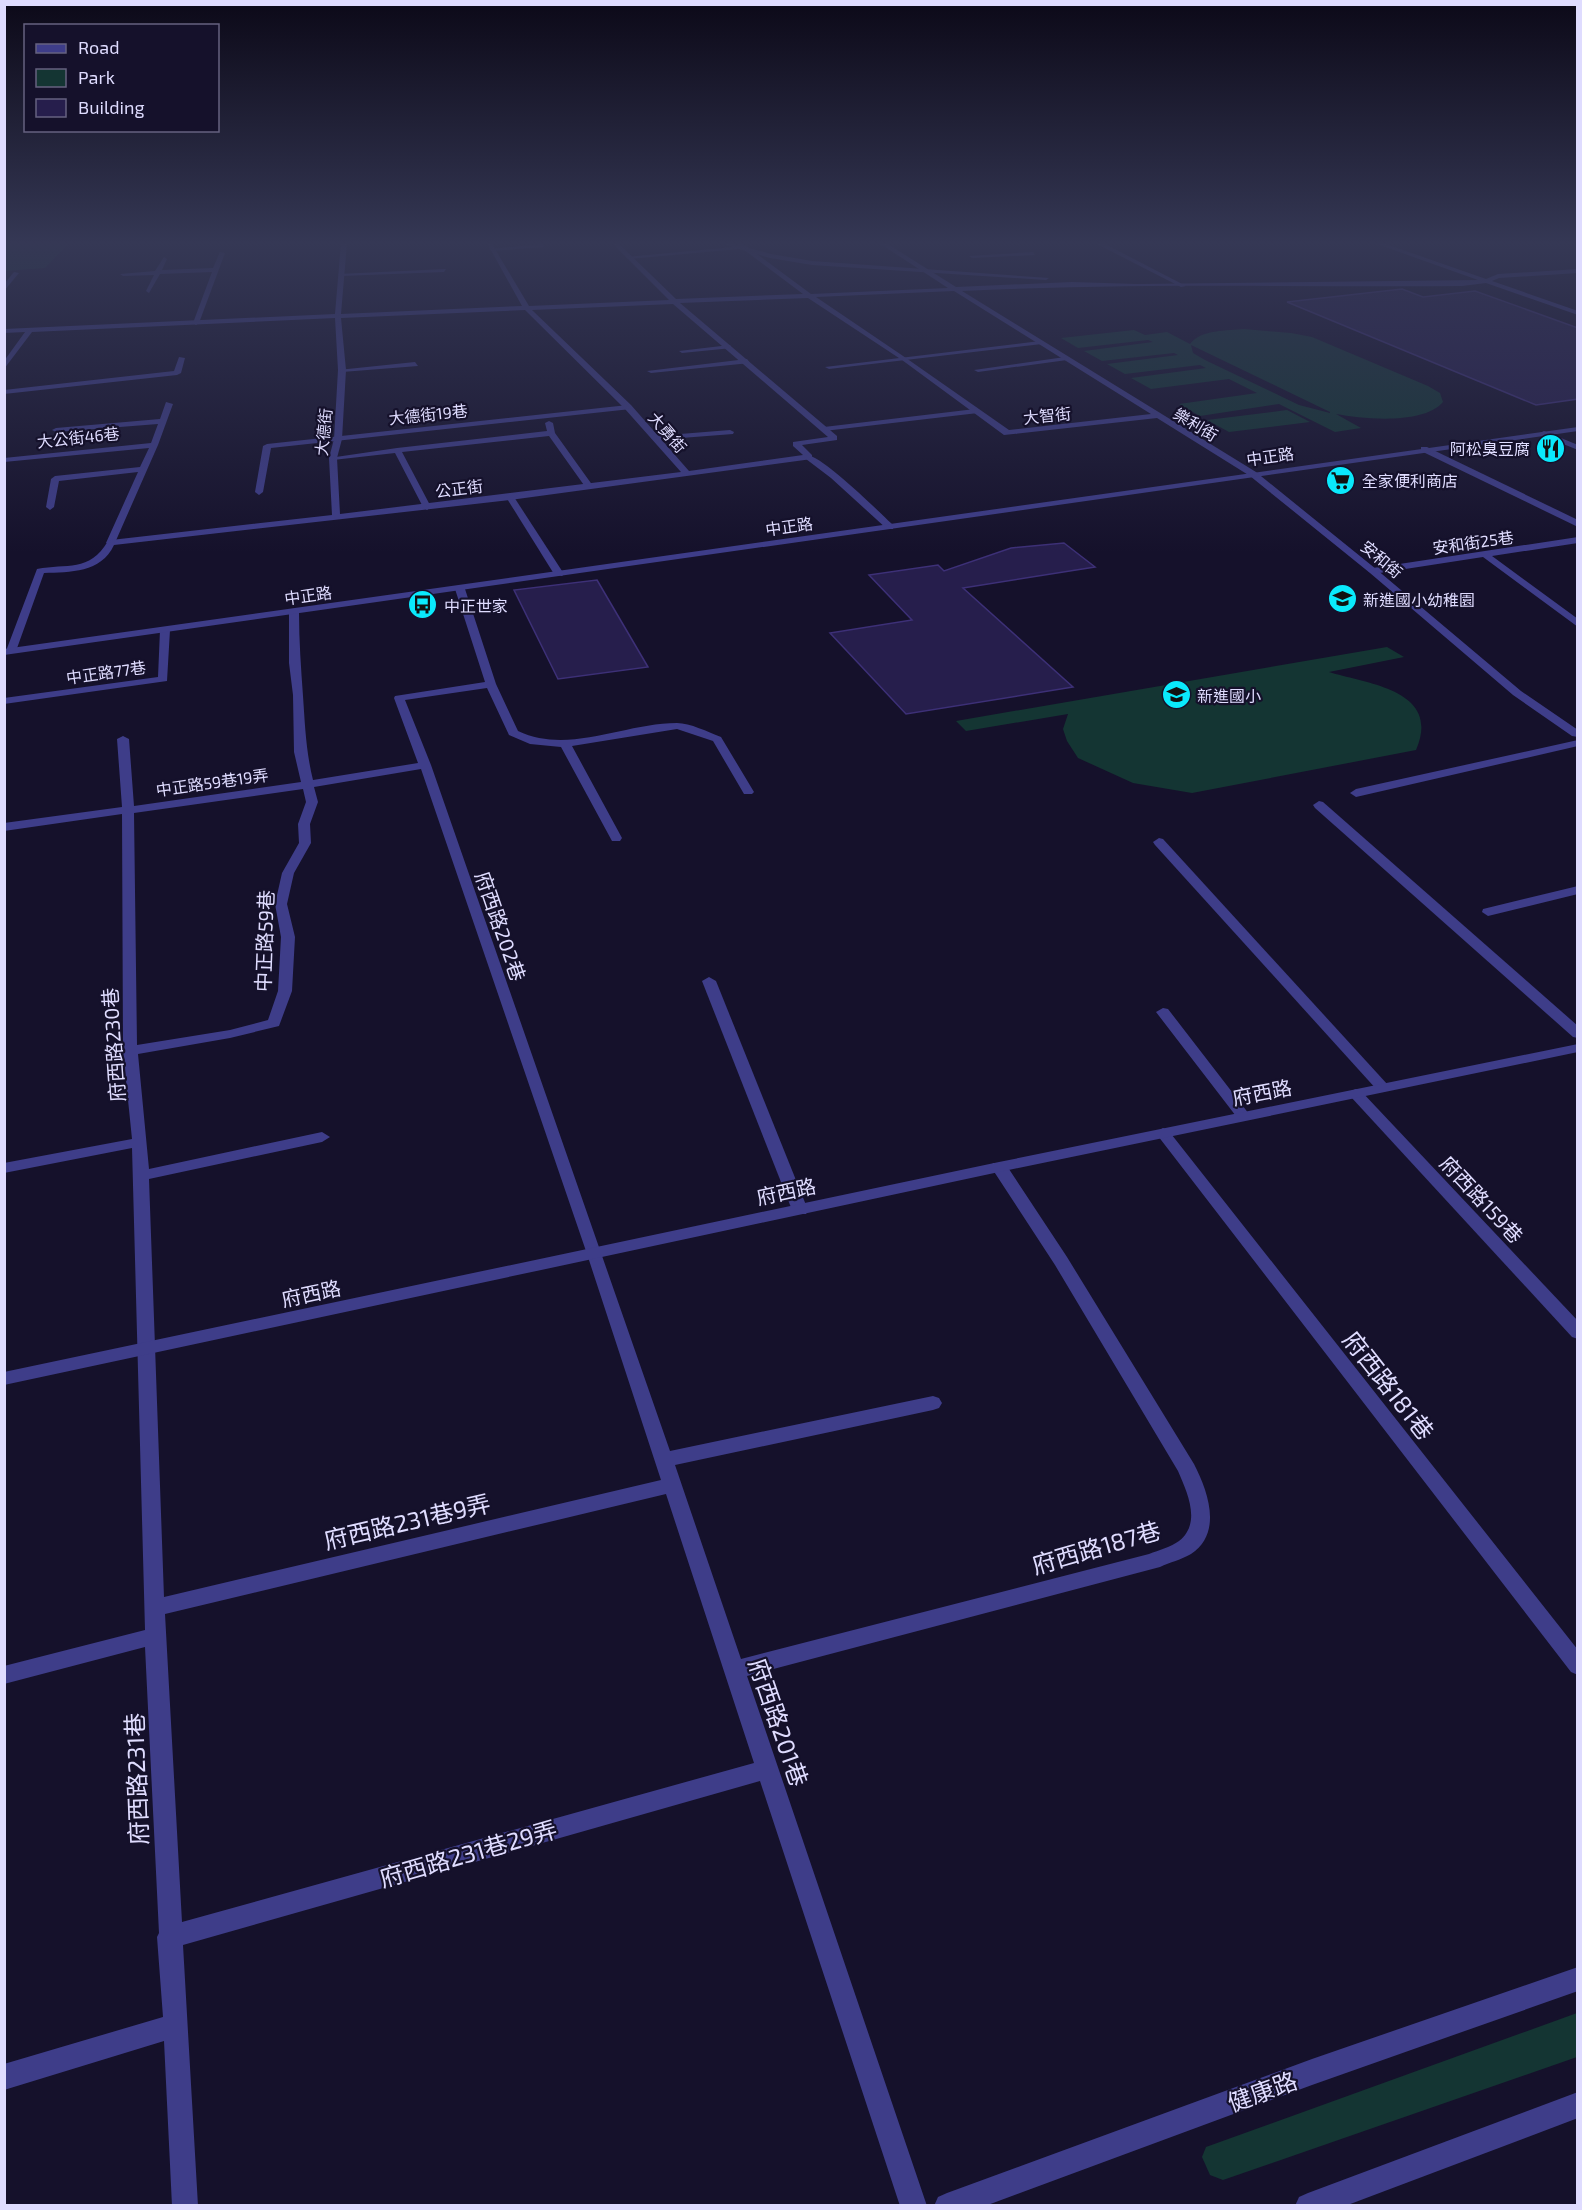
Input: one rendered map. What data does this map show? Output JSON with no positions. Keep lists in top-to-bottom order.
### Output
{
  "streets": {
    "street": [
      "大德街19巷",
      "大智街",
      "樂利街",
      "大德街",
      "大勇街",
      "大公街46巷",
      "中正路",
      "公正街",
      "安和街25巷",
      "安和街",
      "中正路77巷",
      "中正路59巷19弄",
      "府西路202巷",
      "中正路59巷",
      "府西路230巷",
      "府西路",
      "府西路159巷",
      "府西路181巷",
      "府西路231巷9弄",
      "府西路187巷",
      "府西路201巷",
      "府西路231巷",
      "府西路231巷29弄",
      "健康路"
    ]
  },
  "crossings": [
    ["大德街19巷", "大德街"],
    ["大德街19巷", "大勇街"],
    ["大智街", "樂利街"],
    ["樂利街", "中正路"],
    ["樂利街", "安和街"],
    ["大德街", "公正街"],
    ["大勇街", "公正街"],
    ["中正路", "安和街"],
    ["中正路", "中正路77巷"],
    ["中正路", "中正路59巷"],
    ["安和街25巷", "安和街"],
    ["中正路59巷19弄", "府西路202巷"],
    ["中正路59巷19弄", "中正路59巷"],
    ["中正路59巷19弄", "府西路230巷"],
    ["府西路202巷", "府西路"],
    ["府西路202巷", "府西路201巷"],
    ["中正路59巷", "府西路230巷"],
    ["府西路230巷", "府西路"],
    ["府西路230巷", "府西路231巷"],
    ["府西路", "府西路159巷"],
    ["府西路", "府西路181巷"],
    ["府西路", "府西路187巷"],
    ["府西路", "府西路201巷"],
    ["府西路", "府西路231巷"],
    ["府西路231巷9弄", "府西路201巷"],
    ["府西路231巷9弄", "府西路231巷"],
    ["府西路187巷", "府西路201巷"],
    ["府西路201巷", "府西路231巷29弄"],
    ["府西路231巷", "府西路231巷29弄"]
  ],
  "places": {
    "restaurant": ["阿松臭豆腐"],
    "supermarket": ["全家便利商店"],
    "school or university": ["新進國小幼稚園", "新進國小"],
    "bus stop": ["中正世家"]
  },
  "legend": ["Road", "Park", "Building"]
}
